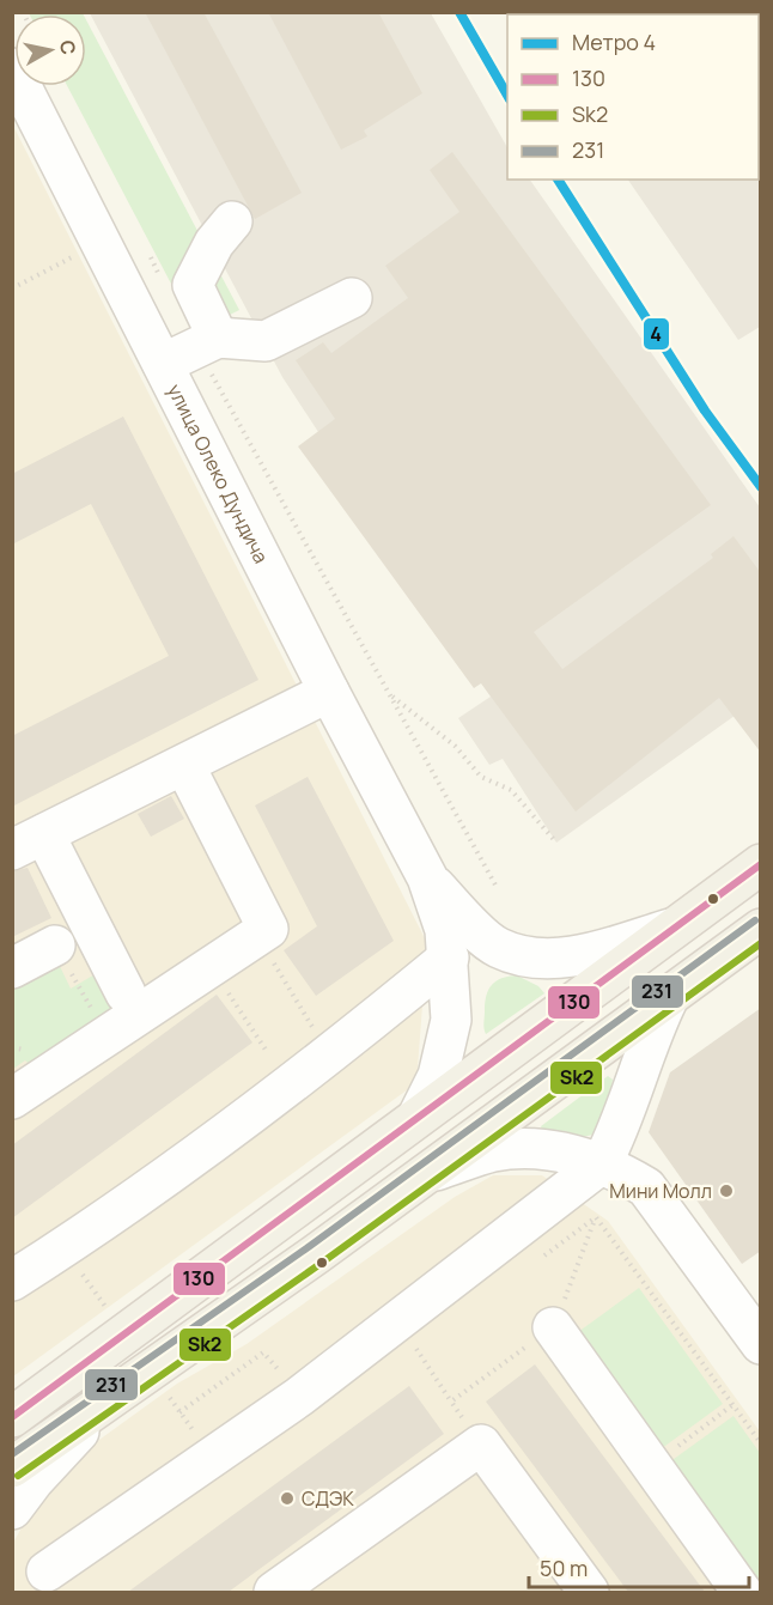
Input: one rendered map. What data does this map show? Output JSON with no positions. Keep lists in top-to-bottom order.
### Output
{
  "streets": {
    "street": ["улица Олеко Дундича"]
  },
  "places": ["Мини Молл", "СДЭК"],
  "lines": [
    "metro line 4",
    "transit line 130",
    "transit line 231",
    "transit line Sk2"
  ],
  "legend": [
    "Метро 4",
    "130",
    "Sk2",
    "231"
  ],
  "scale_bar": "50 m",
  "north": "right"
}
